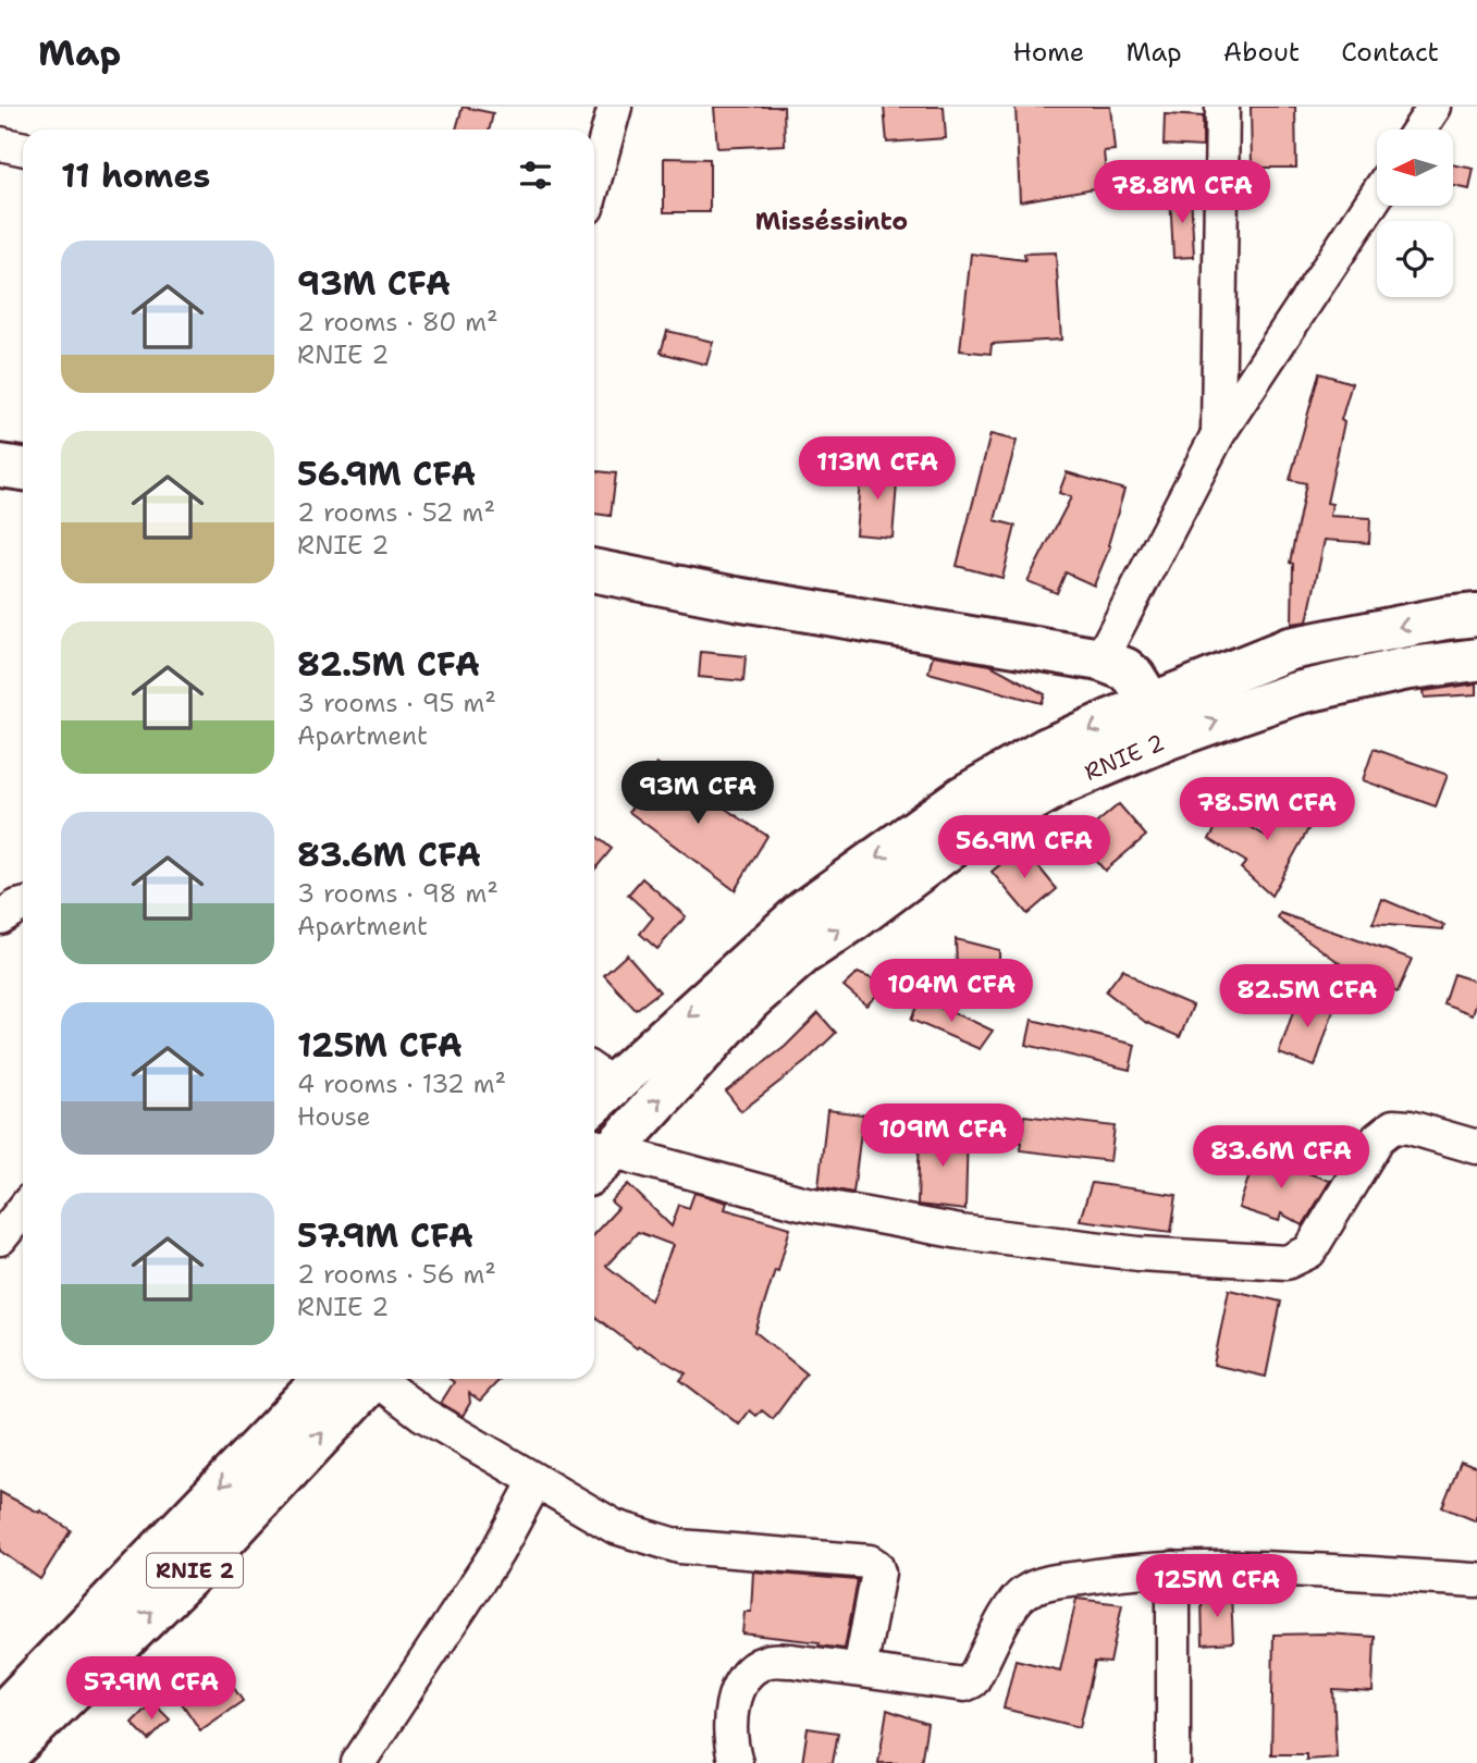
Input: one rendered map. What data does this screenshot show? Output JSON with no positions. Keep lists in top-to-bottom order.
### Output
{
  "streets": {
    "main road": ["RNIE 2"]
  },
  "districts": ["Misséssinto"],
  "north": "left",
  "page": {
    "header": "Map",
    "nav": [
      "Home",
      "Map",
      "About",
      "Contact"
    ],
    "heading": "11 homes",
    "price": [
      "78.8M CFA",
      "113M CFA",
      "93M CFA",
      "78.5M CFA",
      "56.9M CFA",
      "104M CFA",
      "82.5M CFA",
      "109M CFA",
      "83.6M CFA",
      "125M CFA",
      "57.9M CFA"
    ],
    "list": [
      {
        "name": "93M CFA",
        "note": "2 rooms · 80 m² · RNIE 2"
      },
      {
        "name": "56.9M CFA",
        "note": "2 rooms · 52 m² · RNIE 2"
      },
      {
        "name": "82.5M CFA",
        "note": "3 rooms · 95 m² · Apartment"
      },
      {
        "name": "83.6M CFA",
        "note": "3 rooms · 98 m² · Apartment"
      },
      {
        "name": "125M CFA",
        "note": "4 rooms · 132 m² · House"
      },
      {
        "name": "57.9M CFA",
        "note": "2 rooms · 56 m² · RNIE 2"
      }
    ]
  }
}
